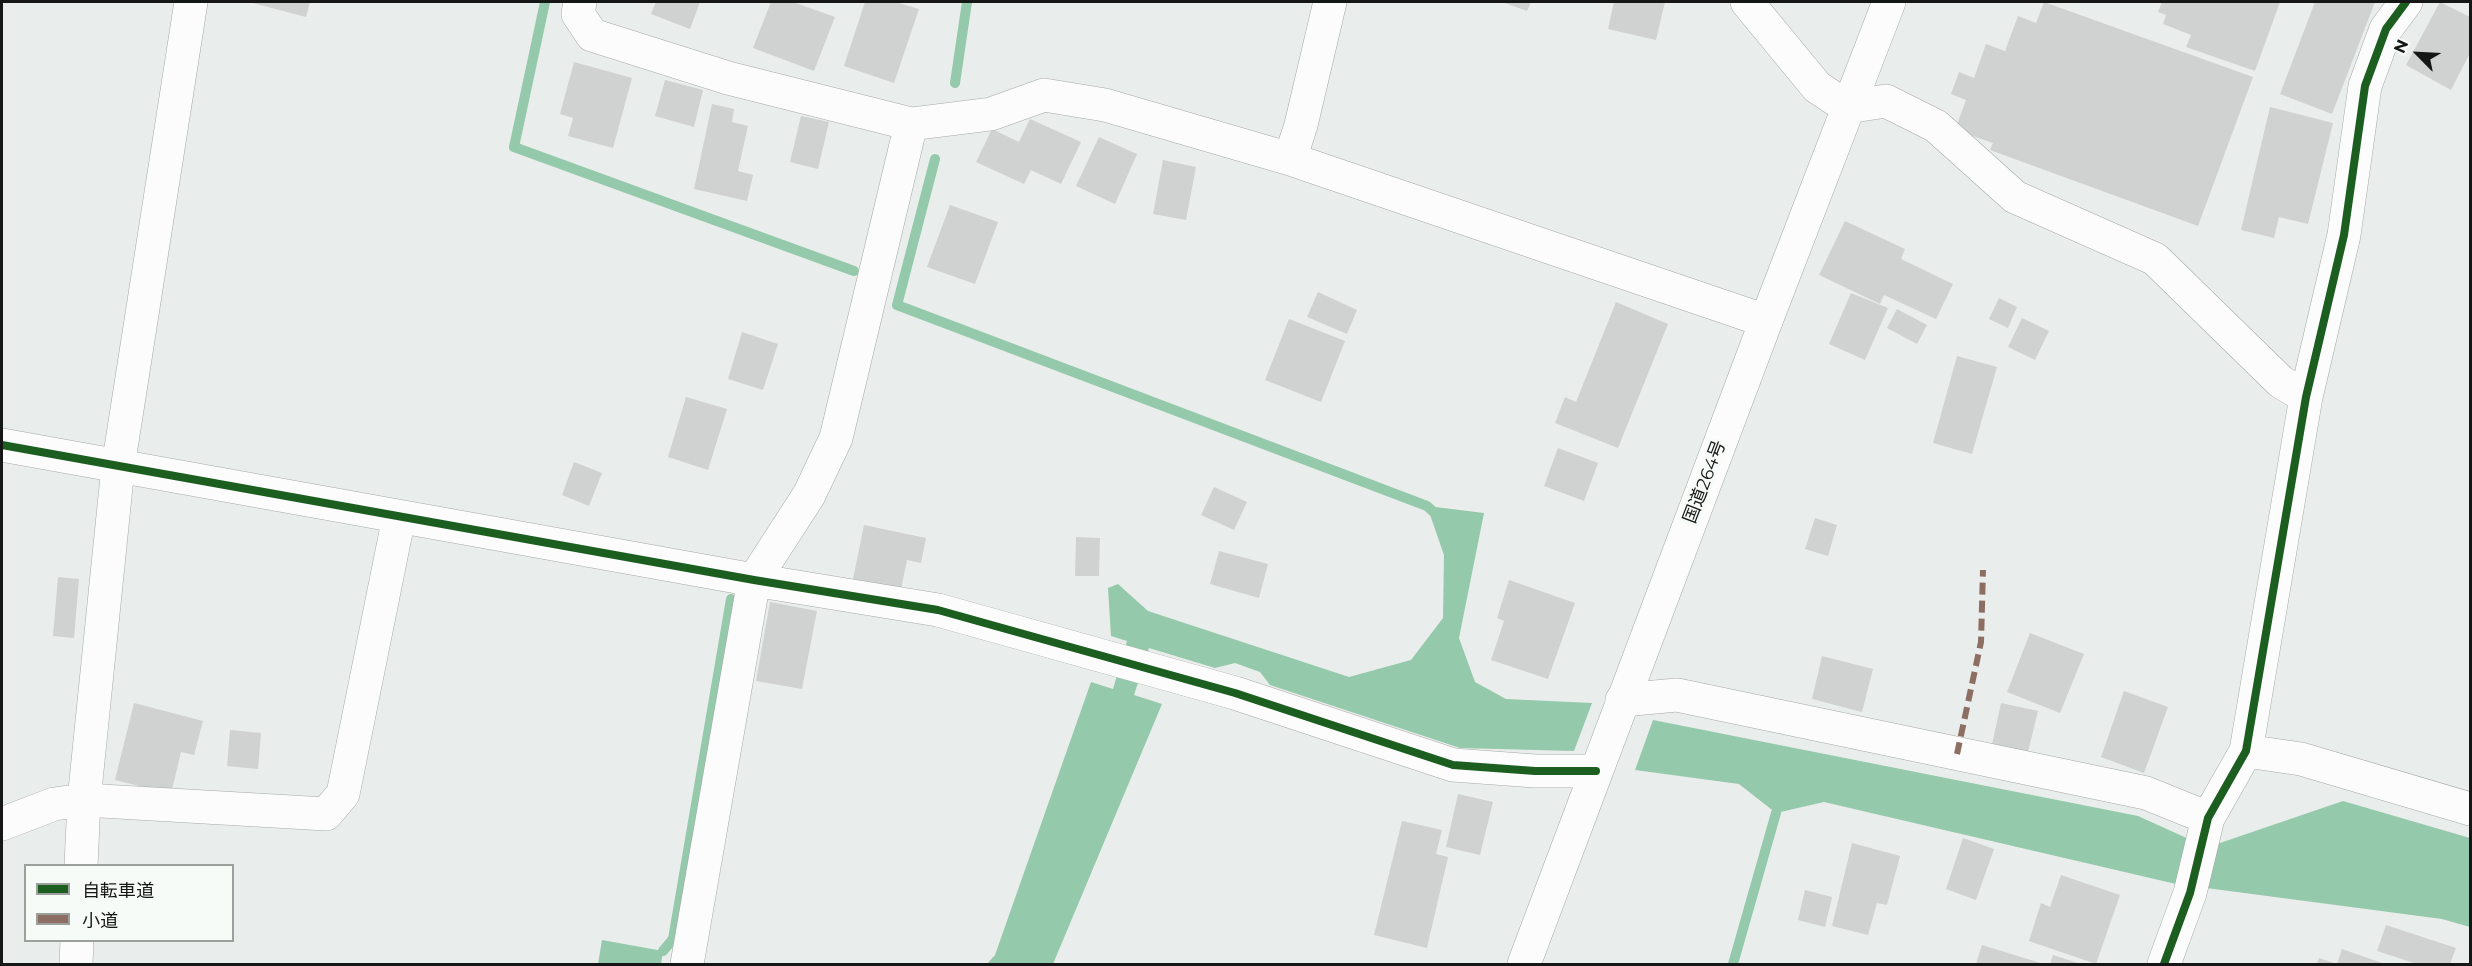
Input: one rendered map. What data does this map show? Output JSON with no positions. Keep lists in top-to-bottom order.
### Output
{
  "streets": {
    "main road": ["国道264号"]
  },
  "legend": ["自転車道", "小道"],
  "north": "top left"
}
